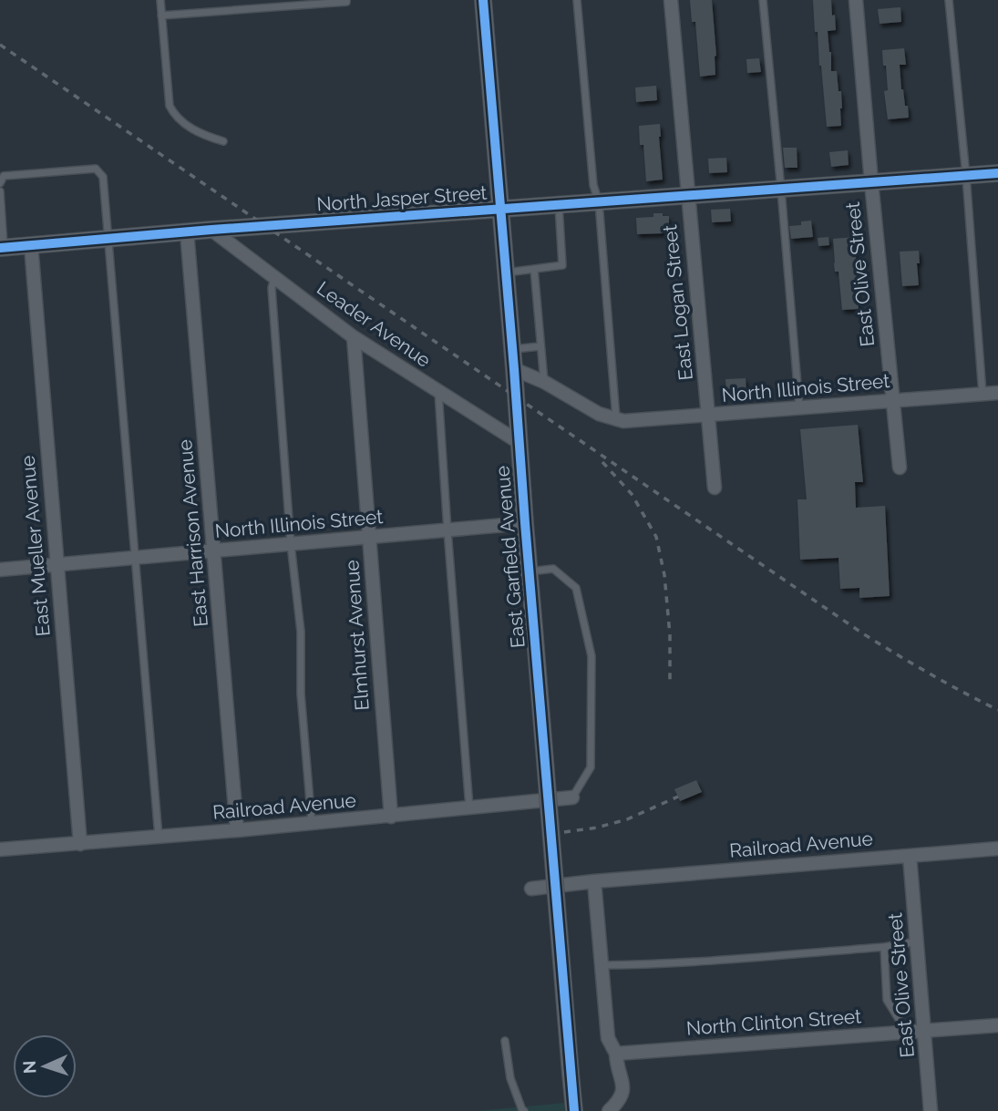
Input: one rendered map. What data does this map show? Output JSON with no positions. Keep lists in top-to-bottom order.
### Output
{
  "streets": {
    "street": [
      "North Jasper Street",
      "East Olive Street",
      "East Logan Street",
      "Leader Avenue",
      "North Illinois Street",
      "East Harrison Avenue",
      "East Mueller Avenue",
      "East Garfield Avenue",
      "Elmhurst Avenue",
      "Railroad Avenue",
      "North Clinton Street"
    ]
  },
  "crossings": [
    ["North Jasper Street", "East Olive Street"],
    ["North Jasper Street", "East Logan Street"],
    ["North Jasper Street", "Leader Avenue"],
    ["North Jasper Street", "East Harrison Avenue"],
    ["North Jasper Street", "East Mueller Avenue"],
    ["North Jasper Street", "East Garfield Avenue"],
    ["East Olive Street", "North Illinois Street"],
    ["East Olive Street", "Railroad Avenue"],
    ["East Olive Street", "North Clinton Street"],
    ["East Logan Street", "North Illinois Street"],
    ["Leader Avenue", "East Garfield Avenue"],
    ["Leader Avenue", "Elmhurst Avenue"],
    ["North Illinois Street", "East Harrison Avenue"],
    ["North Illinois Street", "East Mueller Avenue"],
    ["North Illinois Street", "East Garfield Avenue"],
    ["North Illinois Street", "Elmhurst Avenue"],
    ["East Harrison Avenue", "Railroad Avenue"],
    ["East Mueller Avenue", "Railroad Avenue"],
    ["Elmhurst Avenue", "Railroad Avenue"]
  ],
  "north": "left"
}
